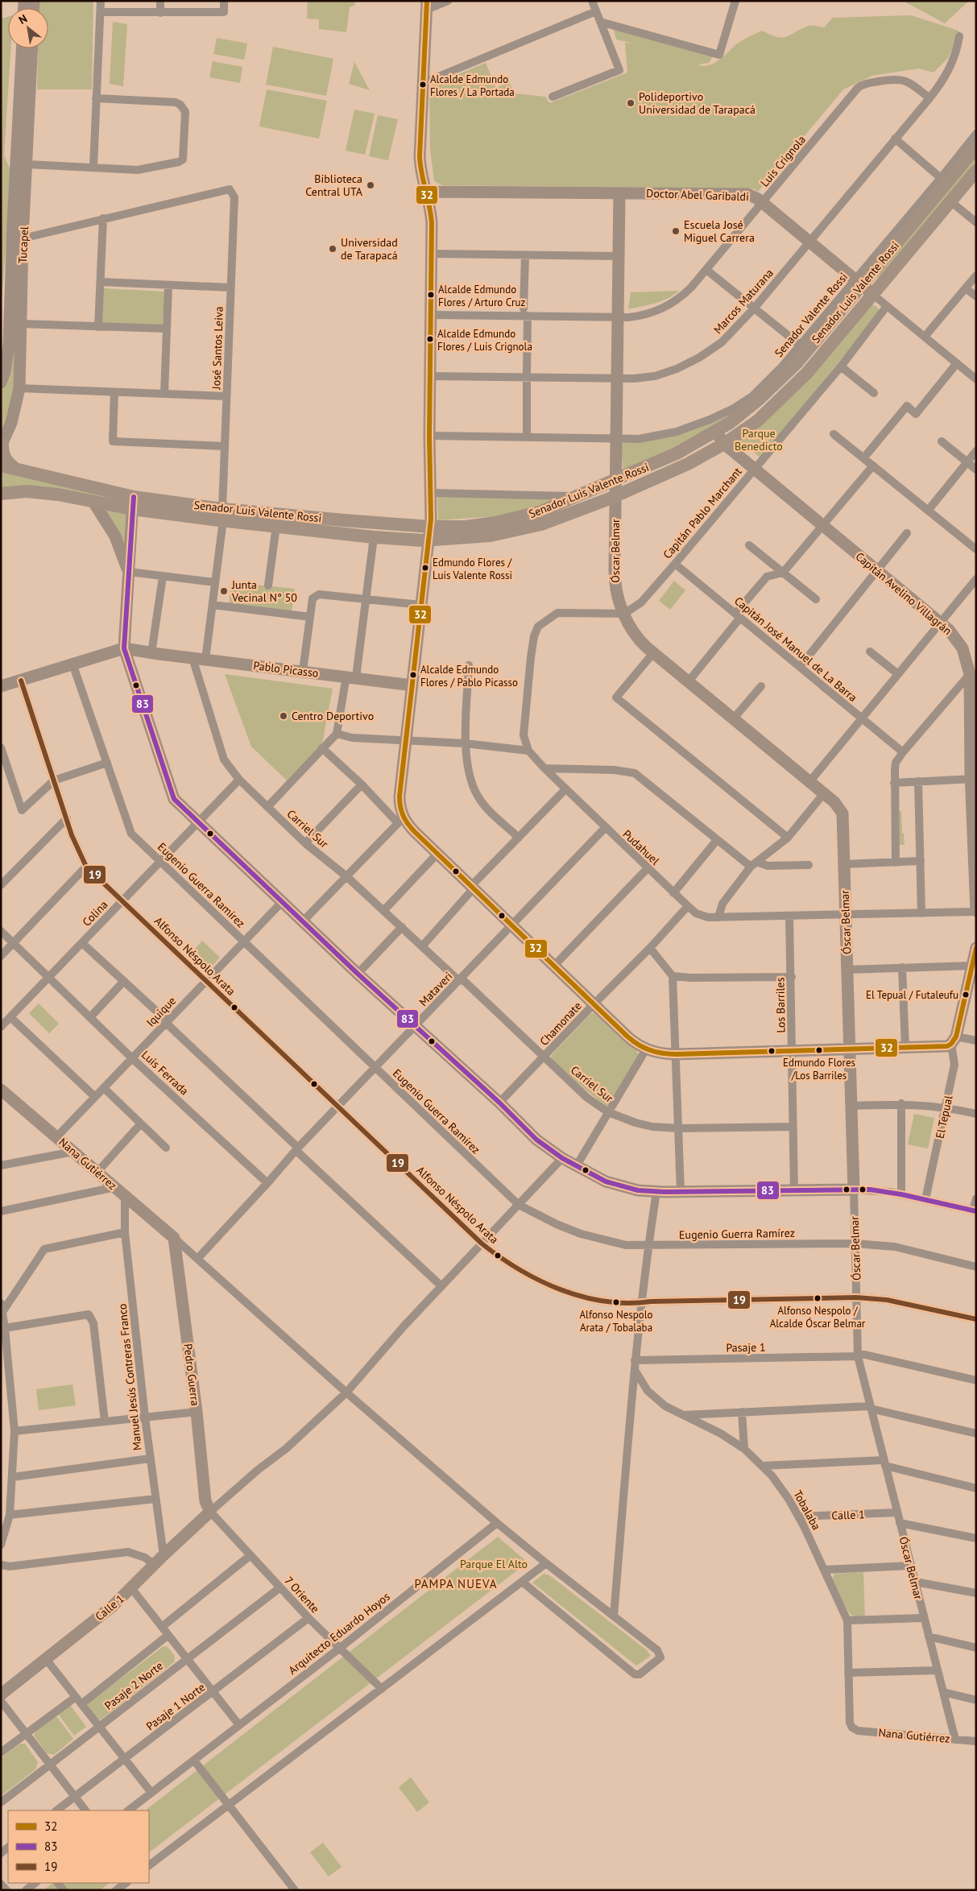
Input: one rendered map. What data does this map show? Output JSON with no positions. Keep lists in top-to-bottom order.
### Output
{
  "streets": {
    "main road": ["Senador Luis Valente Rossi"],
    "street": [
      "Luis Crignola",
      "Doctor Abel Garibaldi",
      "Tucapel",
      "Marcos Maturana",
      "Senador Valente Rossi",
      "José Santos Leiva",
      "Capitán Pablo Marchant",
      "Óscar Belmar",
      "Capitán Avelino Villagrán",
      "Capitán José Manuel de La Barra",
      "Pablo Picasso",
      "Carriel Sur",
      "Pudahuel",
      "Eugenio Guerra Ramírez",
      "Colina",
      "Alfonso Néspolo Arata",
      "Mataveri",
      "Los Barriles",
      "Iquique",
      "Chamonate",
      "Luis Ferrada",
      "El Tepual",
      "Nana Gutiérrez",
      "Pasaje 1",
      "Pedro Guerra",
      "Manuel Jesús Contreras Franco",
      "Tobalaba",
      "Calle 1",
      "7 Oriente",
      "Arquitecto Eduardo Hoyos",
      "Pasaje 2 Norte",
      "Pasaje 1 Norte"
    ]
  },
  "crossings": [
    ["Luis Crignola", "Doctor Abel Garibaldi"],
    ["Luis Crignola", "Marcos Maturana"],
    ["Luis Crignola", "Óscar Belmar"],
    ["Doctor Abel Garibaldi", "Senador Luis Valente Rossi"],
    ["Doctor Abel Garibaldi", "Marcos Maturana"],
    ["Doctor Abel Garibaldi", "Senador Valente Rossi"],
    ["Doctor Abel Garibaldi", "Capitán Pablo Marchant"],
    ["Doctor Abel Garibaldi", "Óscar Belmar"],
    ["Senador Luis Valente Rossi", "Senador Valente Rossi"],
    ["Senador Luis Valente Rossi", "José Santos Leiva"],
    ["Senador Luis Valente Rossi", "Óscar Belmar"],
    ["Senador Luis Valente Rossi", "Capitán Avelino Villagrán"],
    ["Marcos Maturana", "Óscar Belmar"],
    ["Senador Valente Rossi", "Óscar Belmar"],
    ["José Santos Leiva", "Pablo Picasso"],
    ["Capitán Pablo Marchant", "Óscar Belmar"],
    ["Capitán Pablo Marchant", "Capitán Avelino Villagrán"],
    ["Capitán Pablo Marchant", "Capitán José Manuel de La Barra"],
    ["Capitán Pablo Marchant", "Pudahuel"],
    ["Óscar Belmar", "Pudahuel"],
    ["Óscar Belmar", "Eugenio Guerra Ramírez"],
    ["Óscar Belmar", "Alfonso Néspolo Arata"],
    ["Óscar Belmar", "Nana Gutiérrez"],
    ["Óscar Belmar", "Pasaje 1"],
    ["Óscar Belmar", "Calle 1"],
    ["Capitán Avelino Villagrán", "Pudahuel"],
    ["Pablo Picasso", "Carriel Sur"],
    ["Pablo Picasso", "Eugenio Guerra Ramírez"],
    ["Pablo Picasso", "Alfonso Néspolo Arata"],
    ["Carriel Sur", "Colina"],
    ["Carriel Sur", "Mataveri"],
    ["Carriel Sur", "Los Barriles"],
    ["Carriel Sur", "Chamonate"],
    ["Pudahuel", "Mataveri"],
    ["Pudahuel", "Los Barriles"],
    ["Pudahuel", "Chamonate"],
    ["Eugenio Guerra Ramírez", "Colina"],
    ["Eugenio Guerra Ramírez", "Mataveri"],
    ["Eugenio Guerra Ramírez", "Iquique"],
    ["Colina", "Alfonso Néspolo Arata"],
    ["Colina", "Luis Ferrada"],
    ["Alfonso Néspolo Arata", "Mataveri"],
    ["Alfonso Néspolo Arata", "Iquique"],
    ["Mataveri", "Luis Ferrada"],
    ["Iquique", "Luis Ferrada"],
    ["Iquique", "Nana Gutiérrez"],
    ["Nana Gutiérrez", "Pedro Guerra"],
    ["Nana Gutiérrez", "Manuel Jesús Contreras Franco"],
    ["Nana Gutiérrez", "Tobalaba"],
    ["Pedro Guerra", "Calle 1"],
    ["Pedro Guerra", "7 Oriente"],
    ["Manuel Jesús Contreras Franco", "Calle 1"],
    ["Tobalaba", "Calle 1"],
    ["Calle 1", "7 Oriente"],
    ["7 Oriente", "Arquitecto Eduardo Hoyos"],
    ["7 Oriente", "Pasaje 2 Norte"],
    ["7 Oriente", "Pasaje 1 Norte"]
  ],
  "districts": ["PAMPA NUEVA"],
  "parks": ["Parque Benedicto", "Parque El Alto"],
  "places": [
    "Alcalde Edmundo Flores / La Portada",
    "Polideportivo Universidad de Tarapacá",
    "Biblioteca Central UTA",
    "Escuela José Miguel Carrera",
    "Universidad de Tarapacá",
    "Alcalde Edmundo Flores / Arturo Cruz",
    "Alcalde Edmundo Flores / Luis Crignola",
    "Edmundo Flores / Luis Valente Rossi",
    "Junta Vecinal N° 50",
    "Alcalde Edmundo Flores / Pablo Picasso",
    "Centro Deportivo",
    "El Tepual / Futaleufu",
    "Edmundo Flores /Los Barriles",
    "Alfonso Nespolo / Alcalde Óscar Belmar",
    "Alfonso Nespolo Arata / Tobalaba"
  ],
  "lines": ["transit line 32", "transit line 83", "transit line 19"],
  "legend": ["32", "83", "19"],
  "north": "top left"
}
